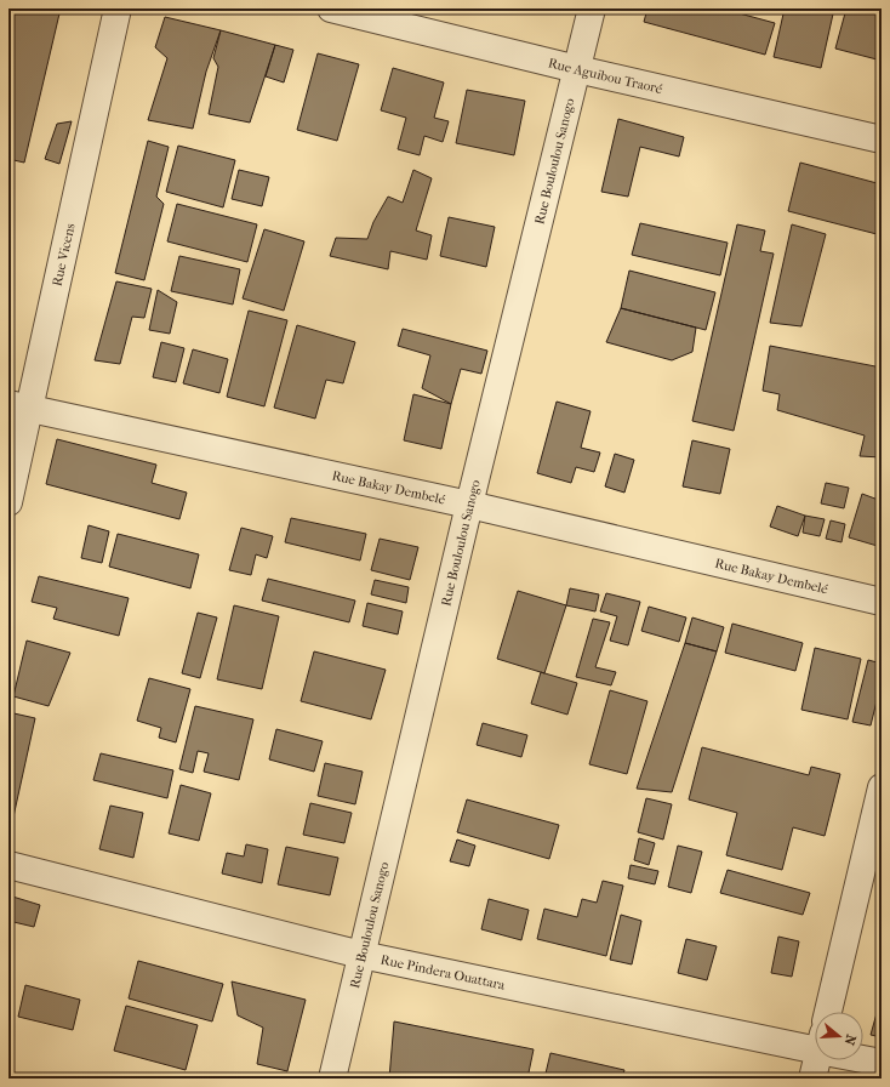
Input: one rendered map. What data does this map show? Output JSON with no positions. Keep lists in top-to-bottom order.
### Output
{
  "streets": {
    "street": [
      "Rue Aguibou Traoré",
      "Rue Bouloulou Sanogo",
      "Rue Vicens",
      "Rue Bakay Dembelé",
      "Rue Pindera Ouattara"
    ]
  },
  "crossings": [
    ["Rue Aguibou Traoré", "Rue Bouloulou Sanogo"],
    ["Rue Bouloulou Sanogo", "Rue Bakay Dembelé"],
    ["Rue Bouloulou Sanogo", "Rue Pindera Ouattara"],
    ["Rue Vicens", "Rue Bakay Dembelé"]
  ],
  "north": "right"
}
